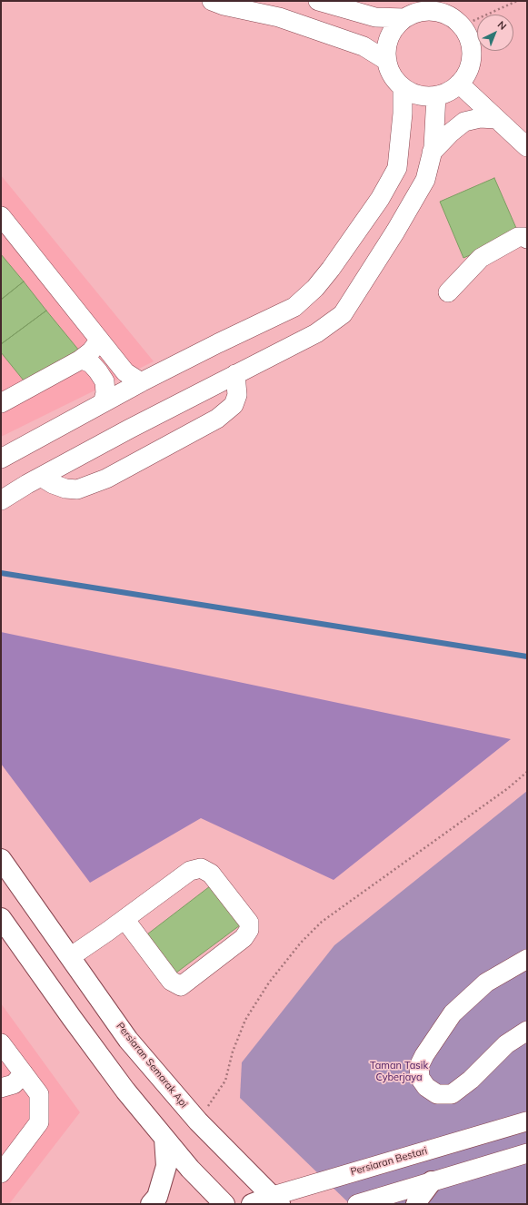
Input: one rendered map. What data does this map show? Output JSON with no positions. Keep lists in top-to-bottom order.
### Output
{
  "streets": {
    "main road": ["Persiaran Semarak Api", "Persiaran Bestari"]
  },
  "crossings": [
    ["Persiaran Semarak Api", "Persiaran Bestari"]
  ],
  "parks": ["Taman Tasik Cyberjaya"],
  "north": "top right"
}
